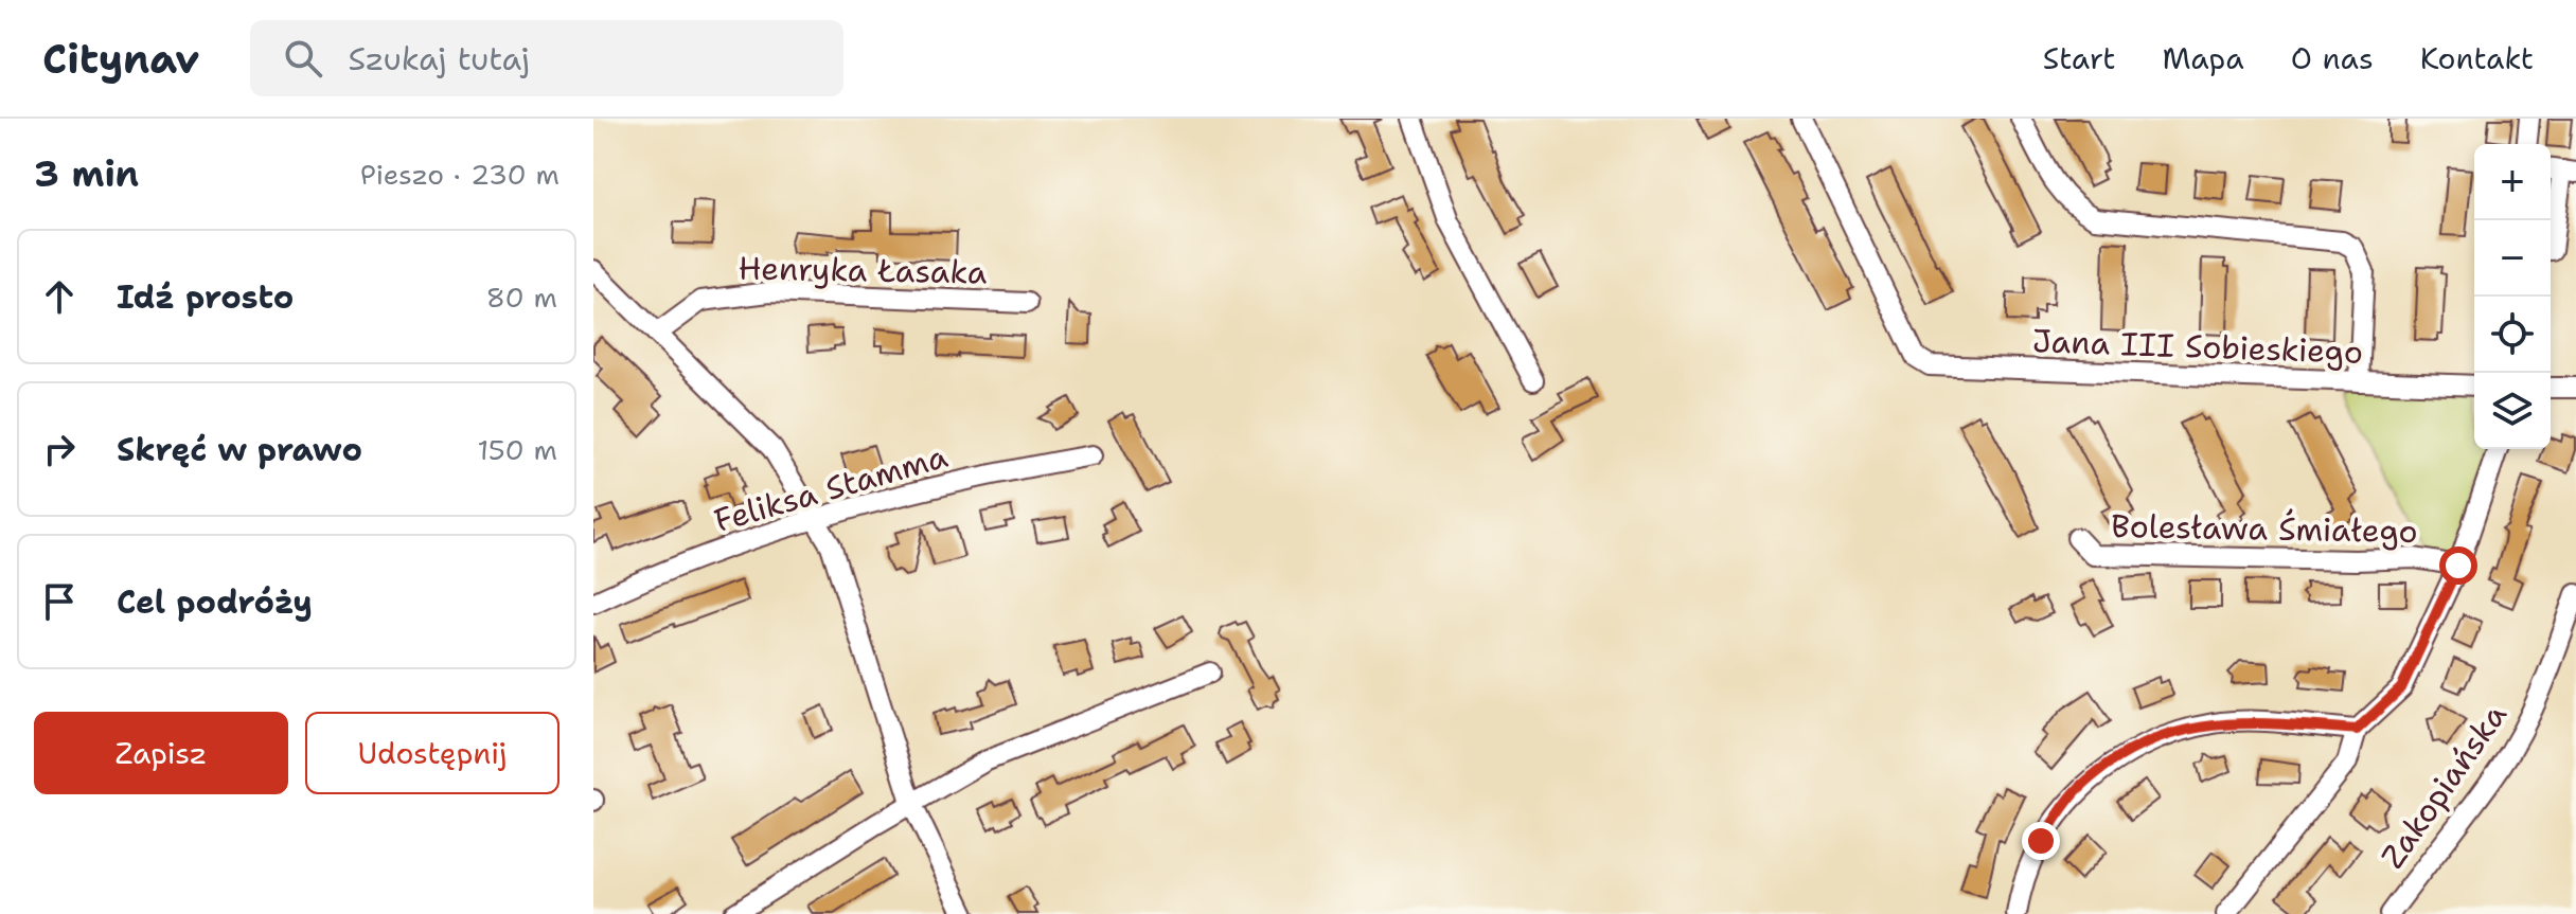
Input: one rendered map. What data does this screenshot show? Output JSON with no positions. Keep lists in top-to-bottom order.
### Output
{
  "streets": {
    "street": [
      "Henryka Łasaka",
      "Jana III Sobieskiego",
      "Feliksa Stamma",
      "Bolesława Śmiałego",
      "Zakopiańska"
    ]
  },
  "page": {
    "header": "Citynav",
    "search": "Szukaj tutaj",
    "nav": [
      "Start",
      "Mapa",
      "O nas",
      "Kontakt"
    ],
    "heading": ["3 min", "Pieszo · 230 m"],
    "map_buttons": ["+", "−"],
    "list": [
      ["Idź prosto", "80 m"],
      ["Skręć w prawo", "150 m"],
      "Cel podróży"
    ],
    "buttons": ["Zapisz", "Udostępnij"]
  }
}
